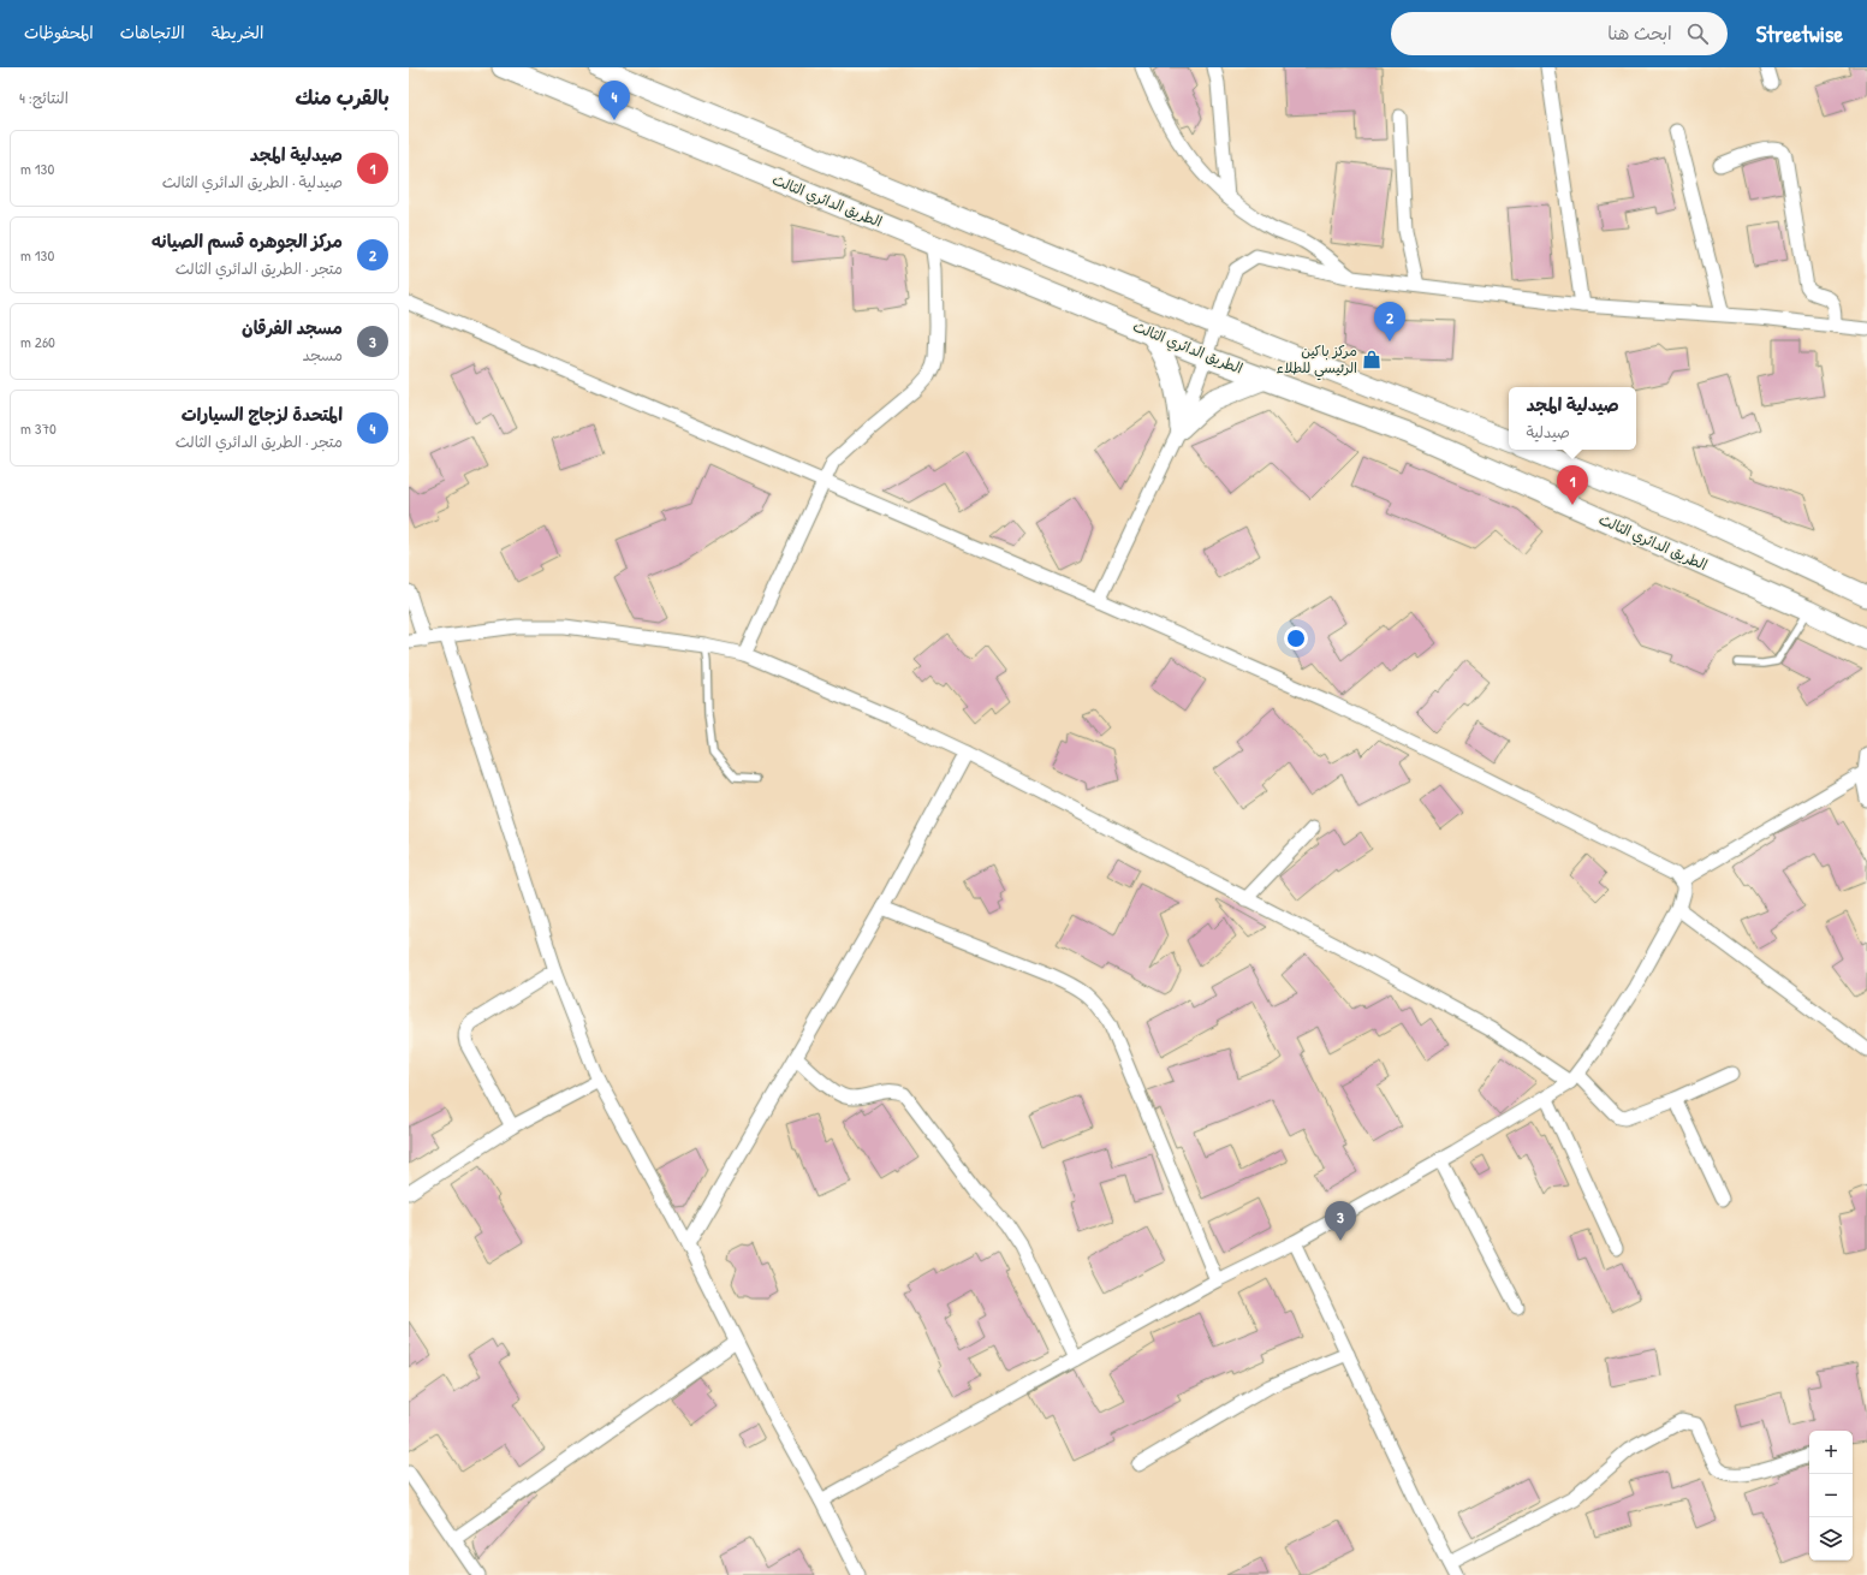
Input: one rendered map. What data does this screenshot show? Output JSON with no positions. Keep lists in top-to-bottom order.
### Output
{
  "streets": {
    "main road": ["الطريق الدائري الثالث"]
  },
  "places": {
    "shop": ["مركز باكين الرئيسي للطلاء"]
  },
  "page": {
    "header": "Streetwise",
    "search": "ابحث هنا",
    "nav": ["الخريطة", "الاتجاهات", "المحفوظات"],
    "heading": ["بالقرب منك", "النتائج: 4"],
    "pins": [
      "4",
      "2",
      "1",
      "3"
    ],
    "list": [
      {
        "mark": "1",
        "name": "صيدلية المجد",
        "note": "صيدلية · الطريق الدائري الثالث",
        "value": "130 m"
      },
      {
        "mark": "2",
        "name": "مركز الجوهره قسم الصيانه",
        "note": "متجر · الطريق الدائري الثالث",
        "value": "130 m"
      },
      {
        "mark": "3",
        "name": "مسجد الفرقان",
        "note": "مسجد",
        "value": "260 m"
      },
      {
        "mark": "4",
        "name": "المتحدة لزجاج السيارات",
        "note": "متجر · الطريق الدائري الثالث",
        "value": "370 m"
      }
    ],
    "popup": ["صيدلية المجد", "صيدلية"],
    "map_buttons": ["+", "−"]
  }
}
